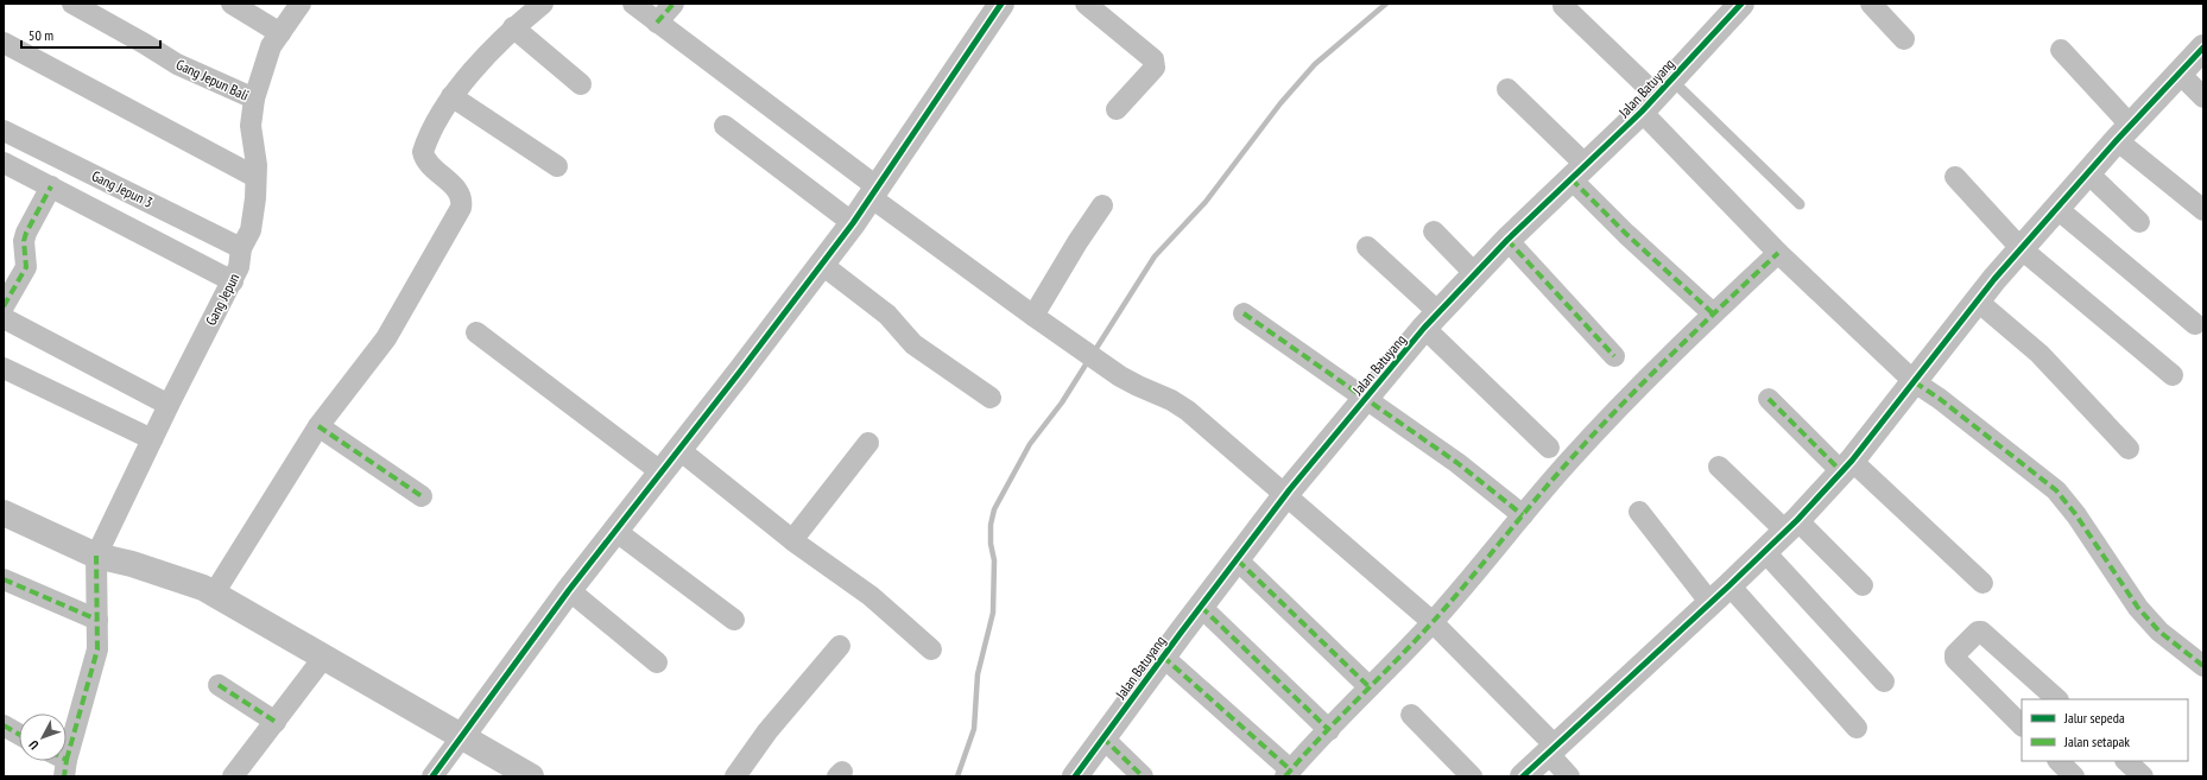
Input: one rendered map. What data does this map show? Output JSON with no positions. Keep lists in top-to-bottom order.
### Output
{
  "streets": {
    "street": [
      "Gang Jepun Bali",
      "Jalan Batuyang",
      "Gang Jepun 3",
      "Gang Jepun"
    ]
  },
  "crossings": [
    ["Gang Jepun Bali", "Gang Jepun"],
    ["Gang Jepun 3", "Gang Jepun"]
  ],
  "legend": ["Jalur sepeda", "Jalan setapak"],
  "scale_bar": "50 m",
  "north": "bottom left"
}
